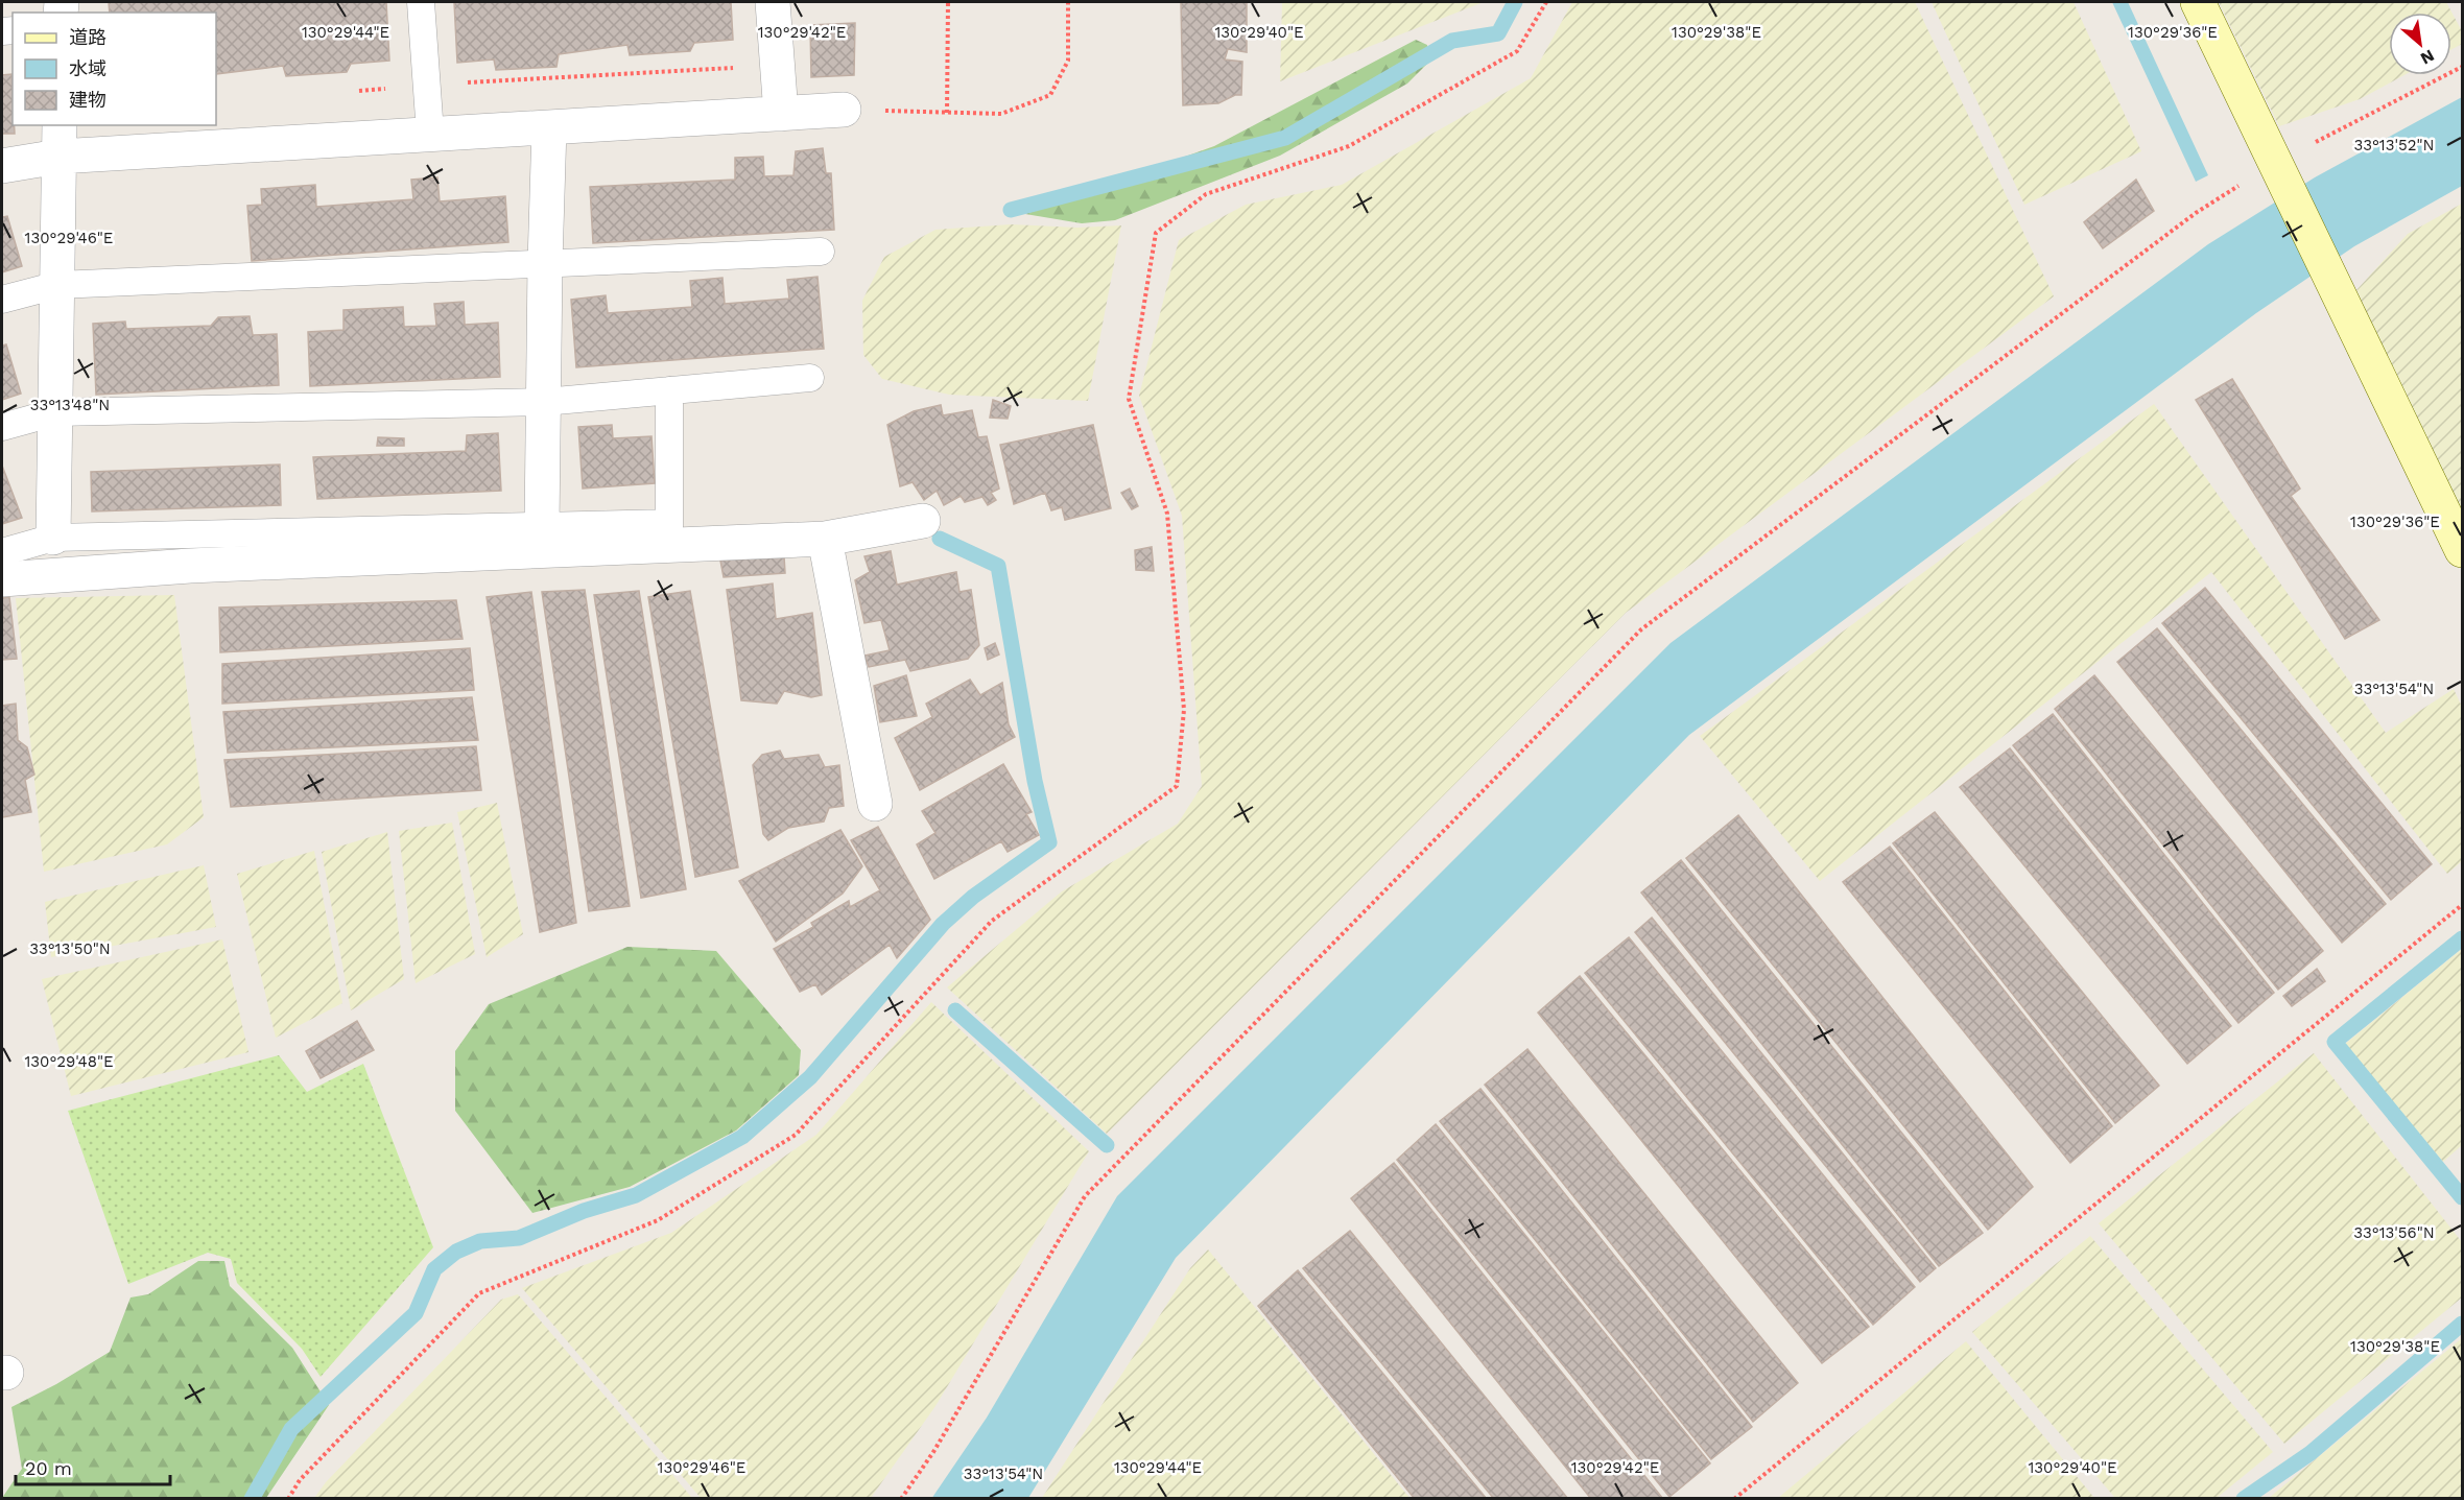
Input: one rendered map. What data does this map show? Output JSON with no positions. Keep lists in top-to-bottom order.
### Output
{
  "legend": ["道路", "水域", "建物"],
  "scale_bar": "20 m",
  "north": "bottom right",
  "coordinates": [
    "130°29'44\"E",
    "130°29'42\"E",
    "130°29'40\"E",
    "130°29'38\"E",
    "130°29'36\"E",
    "33°13'52\"N",
    "130°29'46\"E",
    "33°13'48\"N",
    "33°13'54\"N",
    "33°13'50\"N",
    "130°29'48\"E",
    "33°13'56\"N"
  ]
}
